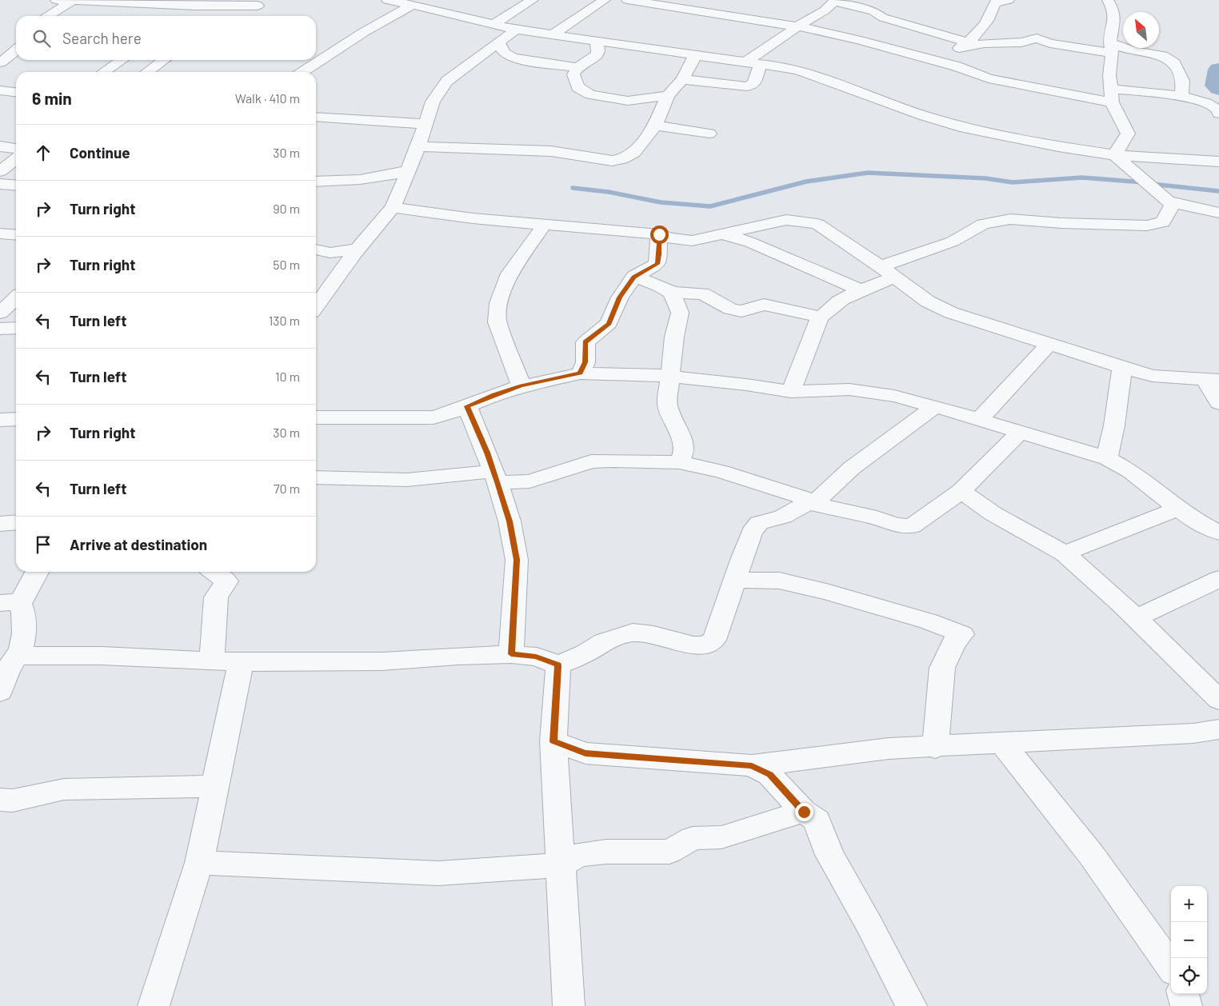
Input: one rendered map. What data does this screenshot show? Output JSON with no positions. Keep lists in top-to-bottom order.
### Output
{
  "north": "top left",
  "page": {
    "search": "Search here",
    "heading": ["6 min", "Walk · 410 m"],
    "list": [
      ["Continue", "30 m"],
      ["Turn right", "90 m"],
      ["Turn right", "50 m"],
      ["Turn left", "130 m"],
      ["Turn left", "10 m"],
      ["Turn right", "30 m"],
      ["Turn left", "70 m"],
      "Arrive at destination"
    ],
    "map_buttons": ["+", "−"]
  }
}
